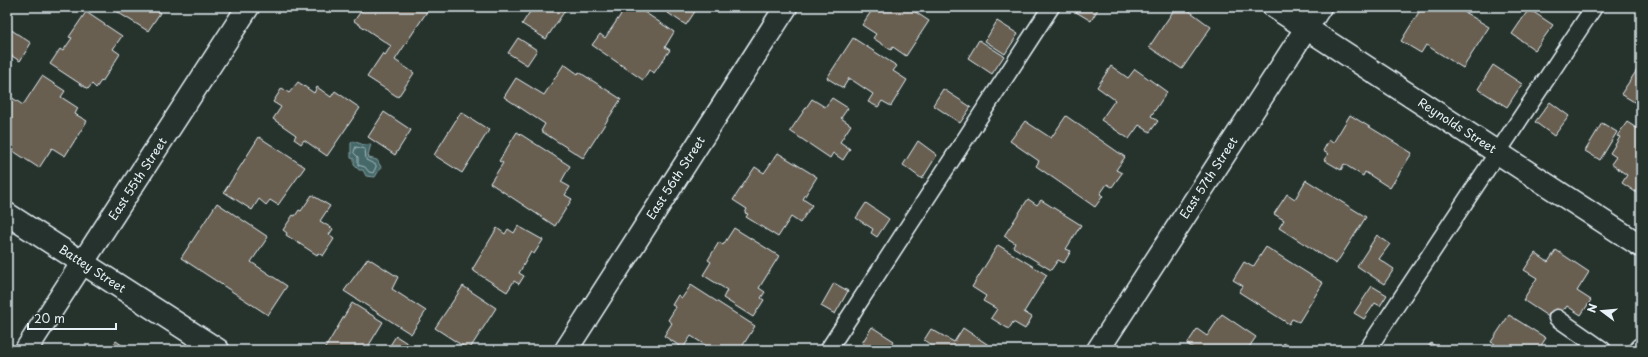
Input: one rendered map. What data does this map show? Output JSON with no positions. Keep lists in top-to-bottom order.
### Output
{
  "streets": {
    "street": [
      "Reynolds Street",
      "East 56th Street",
      "East 57th Street",
      "East 55th Street",
      "Battey Street"
    ]
  },
  "crossings": [
    ["Reynolds Street", "East 57th Street"],
    ["East 55th Street", "Battey Street"]
  ],
  "scale_bar": "20 m",
  "north": "left"
}
